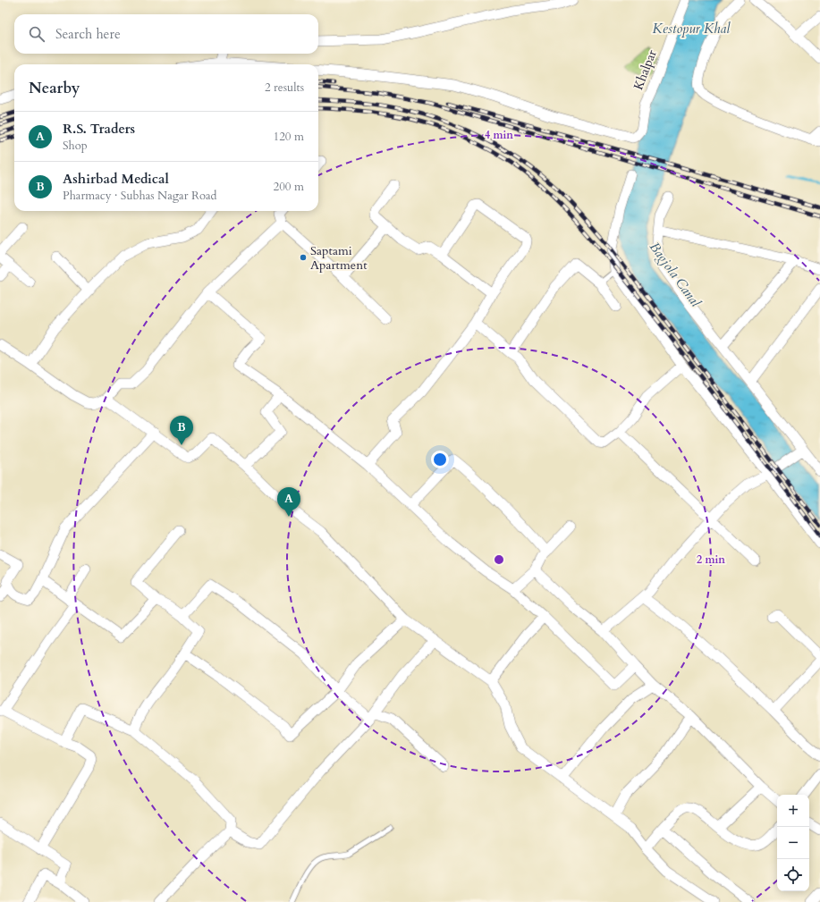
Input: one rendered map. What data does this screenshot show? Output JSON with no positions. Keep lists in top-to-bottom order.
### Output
{
  "streets": {
    "street": ["Khalpar"]
  },
  "water": ["Kestopur Khal", "Bagjola Canal"],
  "places": ["Saptami Apartment"],
  "page": {
    "search": "Search here",
    "heading": ["Nearby", "2 results"],
    "list": [
      {
        "mark": "A",
        "name": "R.S. Traders",
        "note": "Shop",
        "value": "120 m"
      },
      {
        "mark": "B",
        "name": "Ashirbad Medical",
        "note": "Pharmacy · Subhas Nagar Road",
        "value": "200 m"
      }
    ],
    "pins": ["B", "A"],
    "map_buttons": ["+", "−"]
  },
  "rings": ["4 min", "2 min"]
}
